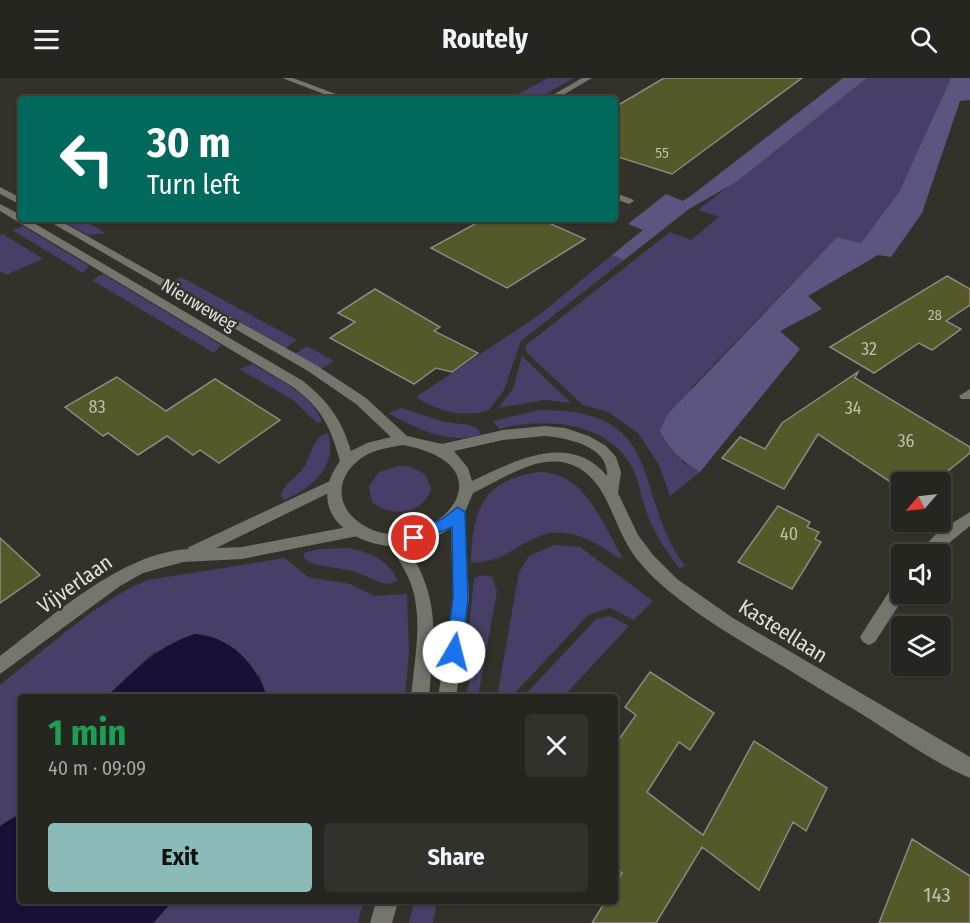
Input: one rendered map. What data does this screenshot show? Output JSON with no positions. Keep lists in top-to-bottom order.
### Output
{
  "streets": {
    "street": ["Nieuweweg", "Vijverlaan", "Kasteellaan"]
  },
  "crossings": [
    ["Nieuweweg", "Vijverlaan"],
    ["Nieuweweg", "Kasteellaan"],
    ["Vijverlaan", "Kasteellaan"]
  ],
  "house_numbers": [
    "55",
    "28",
    "32",
    "83",
    "34",
    "36",
    "40",
    "143"
  ],
  "north": "bottom left",
  "page": {
    "header": "Routely",
    "turn": ["30 m", "Turn left"],
    "heading": ["1 min", "40 m · 09:09"],
    "buttons": ["Exit", "Share"]
  }
}
